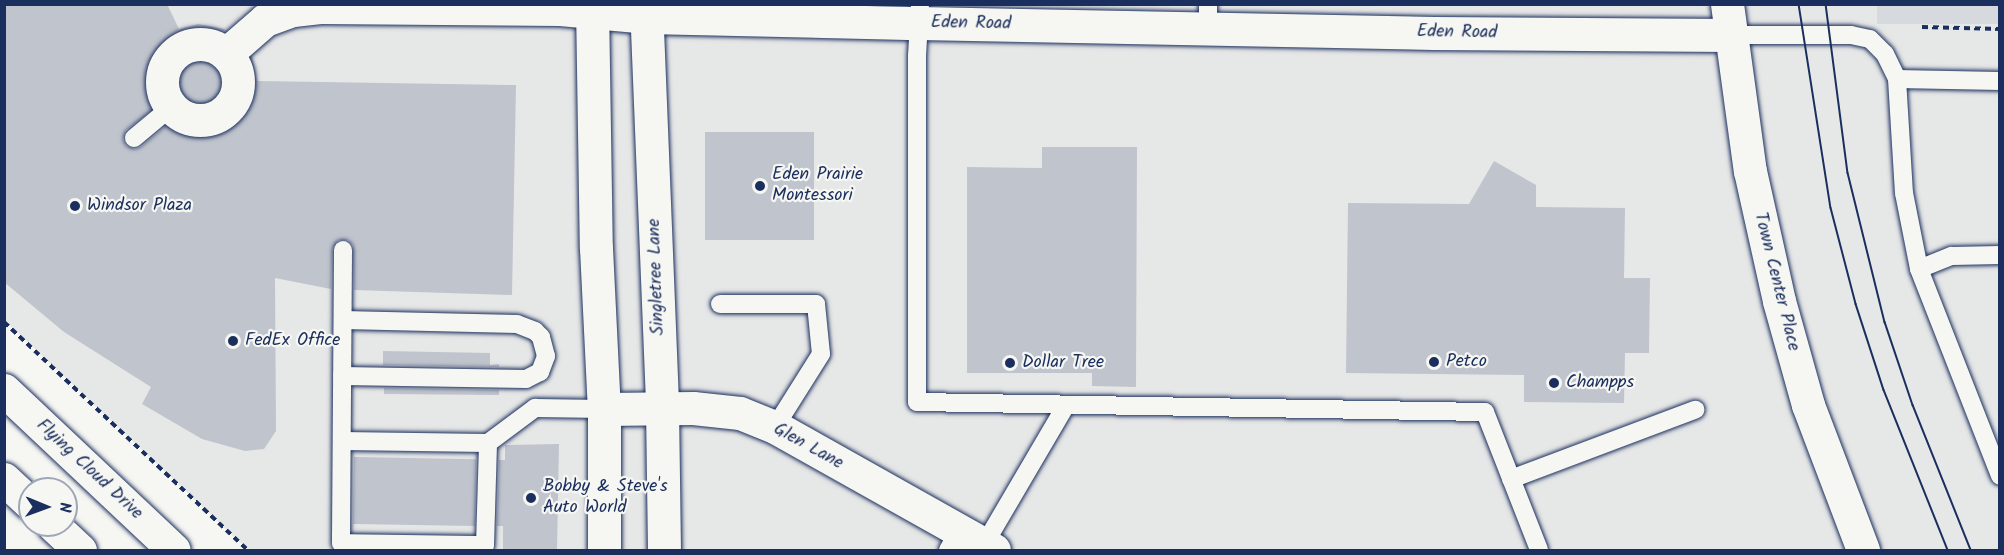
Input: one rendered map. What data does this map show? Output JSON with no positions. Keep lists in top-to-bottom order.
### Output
{
  "streets": {
    "street": [
      "Eden Road",
      "Singletree Lane",
      "Town Center Place",
      "Glen Lane",
      "Flying Cloud Drive"
    ]
  },
  "crossings": [
    ["Eden Road", "Singletree Lane"],
    ["Eden Road", "Town Center Place"],
    ["Singletree Lane", "Glen Lane"]
  ],
  "places": [
    "Eden Prairie Montessori",
    "Windsor Plaza",
    "FedEx Office",
    "Petco",
    "Dollar Tree",
    "Champps",
    "Bobby & Steve's Auto World"
  ],
  "north": "right"
}
